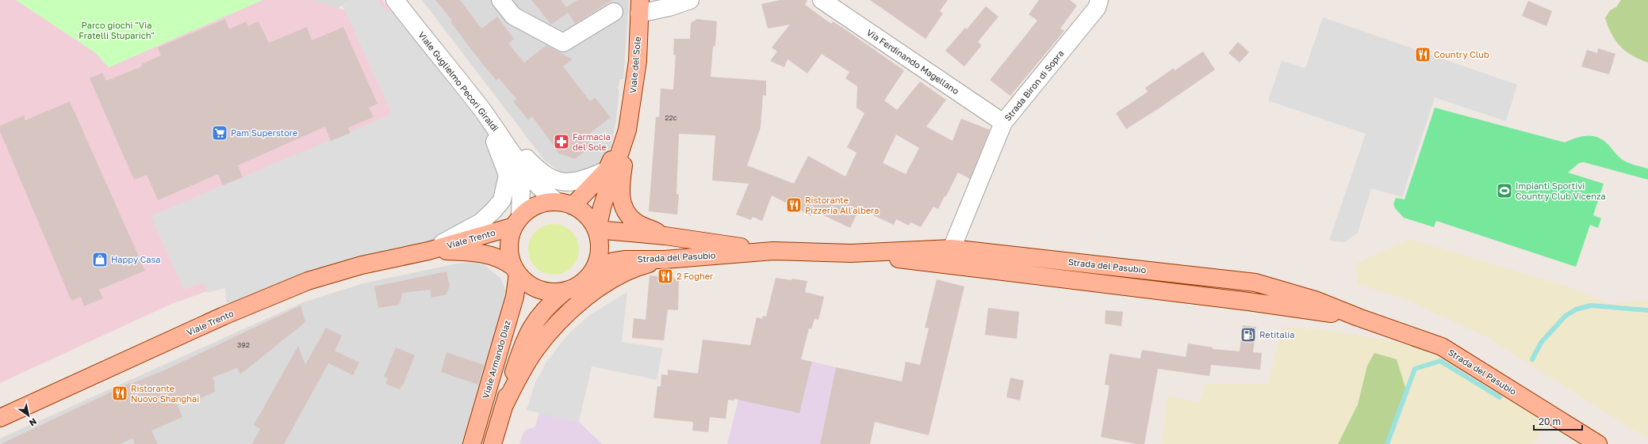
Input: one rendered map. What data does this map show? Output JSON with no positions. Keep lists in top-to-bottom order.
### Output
{
  "streets": {
    "main road": [
      "Viale del Sole",
      "Viale Trento",
      "Strada del Pasubio",
      "Viale Armando Diaz"
    ],
    "street": ["Via Ferdinando Magellano", "Viale Guglielmo Pecori Giraldi", "Strada Biron di Sopra"]
  },
  "crossings": [
    ["Via Ferdinando Magellano", "Strada Biron di Sopra"],
    ["Viale del Sole", "Viale Guglielmo Pecori Giraldi"],
    ["Viale del Sole", "Viale Trento"],
    ["Viale del Sole", "Strada del Pasubio"],
    ["Viale del Sole", "Viale Armando Diaz"],
    ["Viale Guglielmo Pecori Giraldi", "Viale Trento"],
    ["Viale Guglielmo Pecori Giraldi", "Strada del Pasubio"],
    ["Viale Guglielmo Pecori Giraldi", "Viale Armando Diaz"],
    ["Strada Biron di Sopra", "Strada del Pasubio"],
    ["Viale Trento", "Strada del Pasubio"],
    ["Viale Trento", "Viale Armando Diaz"],
    ["Strada del Pasubio", "Viale Armando Diaz"]
  ],
  "parks": ["Parco giochi \"Via Fratelli Stuparich\""],
  "places": {
    "restaurant": [
      "Country Club",
      "Ristorante Pizzeria All'albera",
      "2 Fogher",
      "Ristorante Nuovo Shanghai"
    ],
    "supermarket": ["Pam Superstore"],
    "pharmacy": ["Farmacia del Sole"],
    "sports": ["Impianti Sportivi Country Club Vicenza"],
    "shop": ["Happy Casa"],
    "fuel station": ["Retitalia"]
  },
  "house_numbers": ["22c", "392"],
  "scale_bar": "20 m",
  "north": "bottom right"
}
